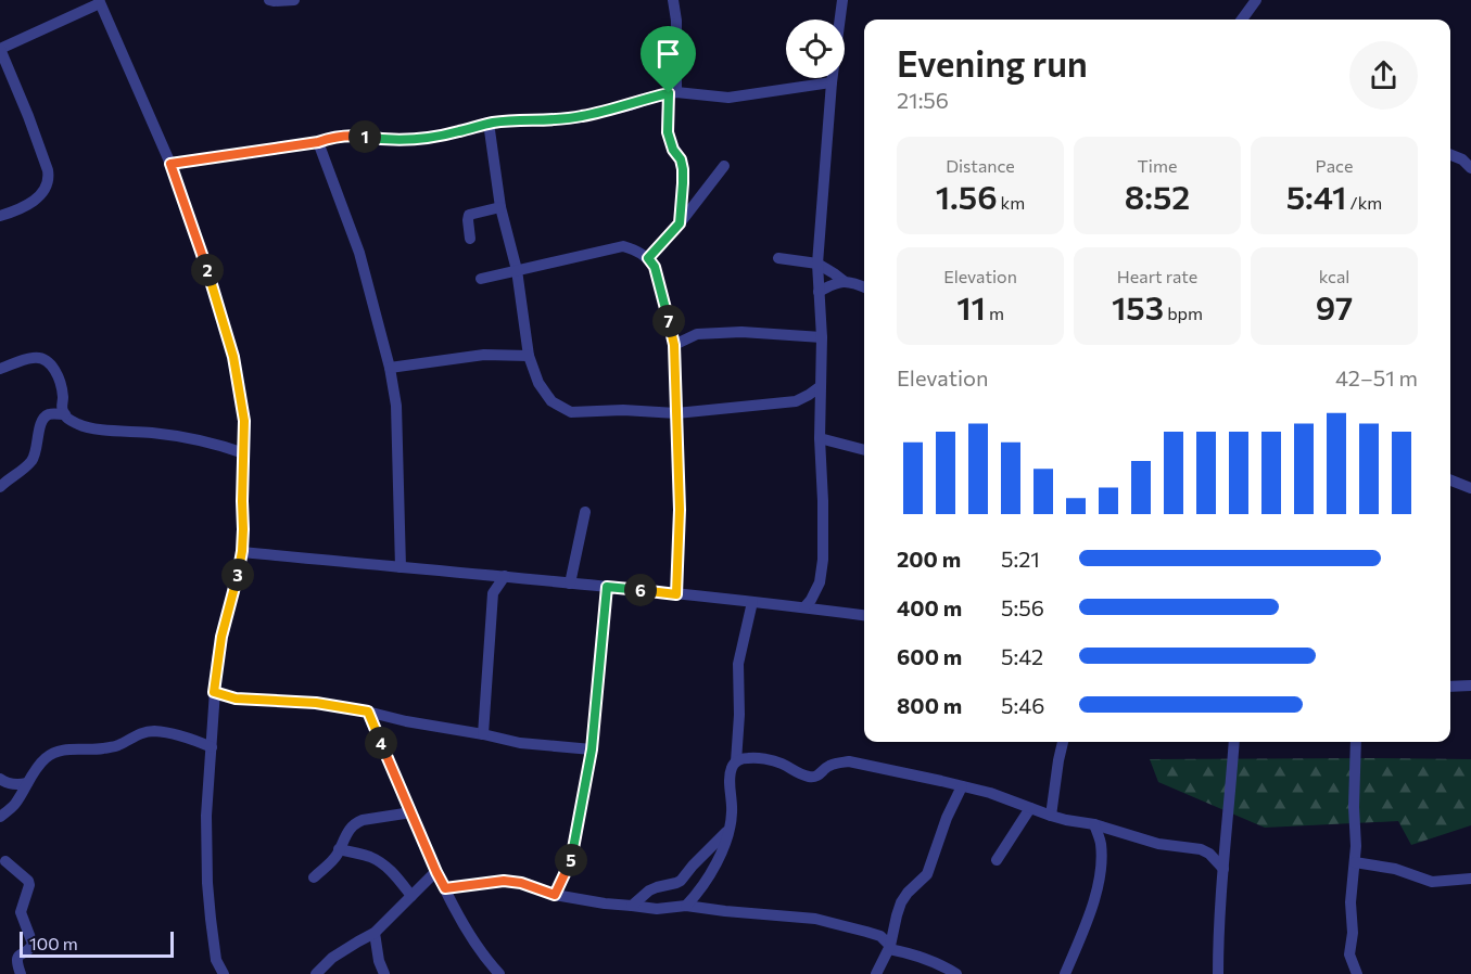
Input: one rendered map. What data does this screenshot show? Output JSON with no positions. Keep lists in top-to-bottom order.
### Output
{
  "scale_bar": "100 m",
  "page": {
    "heading": ["Evening run", "21:56"],
    "pins": [
      "1",
      "2",
      "7",
      "3",
      "6",
      "4",
      "5"
    ],
    "stats": [
      ["Distance", "1.56 km"],
      ["Time", "8:52"],
      ["Pace", "5:41 /km"],
      ["Elevation", "11 m"],
      ["Heart rate", "153 bpm"],
      ["kcal", "97"]
    ],
    "chart": ["Elevation", "42–51 m"],
    "list": [
      {
        "name": "200 m",
        "note": "5:21"
      },
      {
        "name": "400 m",
        "note": "5:56"
      },
      {
        "name": "600 m",
        "note": "5:42"
      },
      {
        "name": "800 m",
        "note": "5:46"
      }
    ],
    "scale": "100 m"
  }
}
